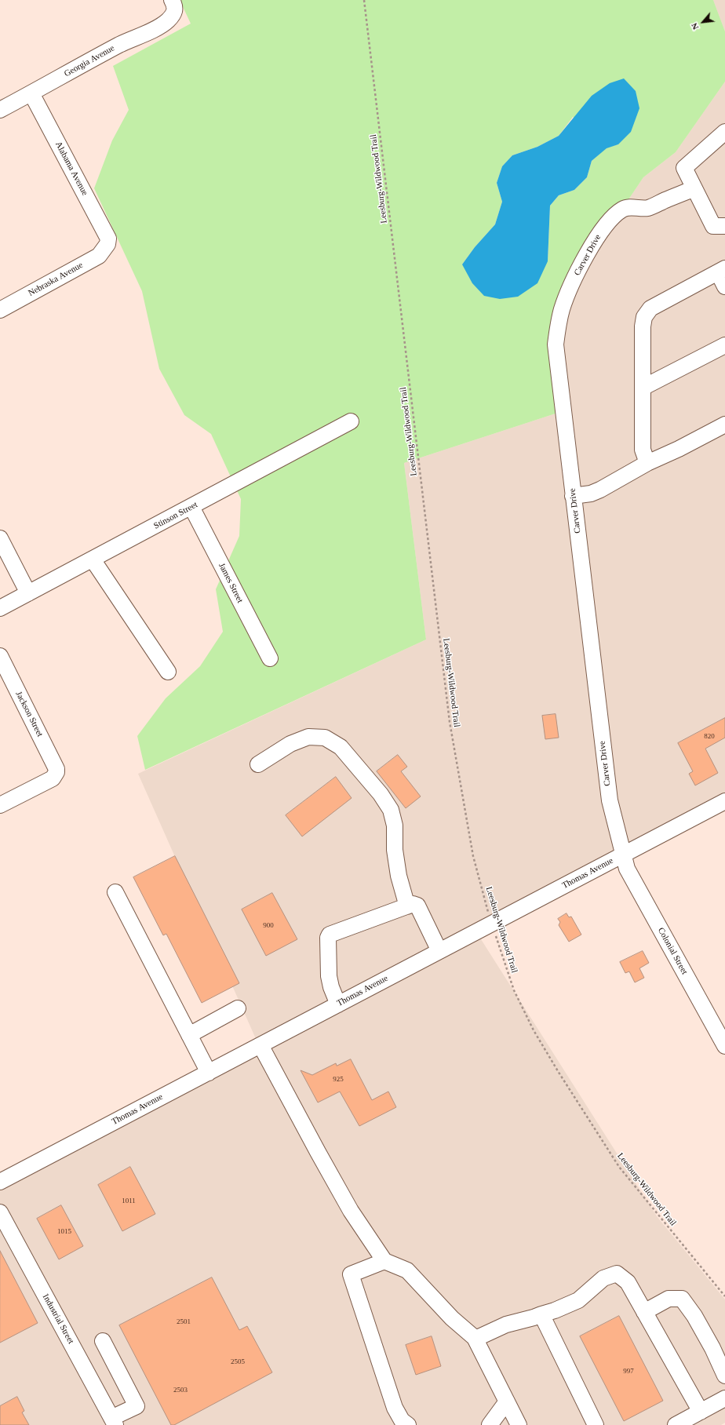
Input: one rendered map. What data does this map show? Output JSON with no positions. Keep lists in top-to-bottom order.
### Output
{
  "streets": {
    "street": [
      "Georgia Avenue",
      "Alabama Avenue",
      "Carver Drive",
      "Nebraska Avenue",
      "Stinson Street",
      "James Street",
      "Jackson Street",
      "Thomas Avenue",
      "Colonial Street",
      "Industrial Street"
    ],
    "path": ["Leesburg-Wildwood Trail"]
  },
  "crossings": [
    ["Georgia Avenue", "Alabama Avenue"],
    ["Alabama Avenue", "Nebraska Avenue"],
    ["Leesburg-Wildwood Trail", "Thomas Avenue"],
    ["Carver Drive", "Thomas Avenue"],
    ["Carver Drive", "Colonial Street"],
    ["Stinson Street", "James Street"],
    ["Thomas Avenue", "Colonial Street"]
  ],
  "house_numbers": [
    "820",
    "900",
    "925",
    "1011",
    "1015",
    "2501",
    "2505",
    "997",
    "2503"
  ],
  "north": "bottom left"
}
